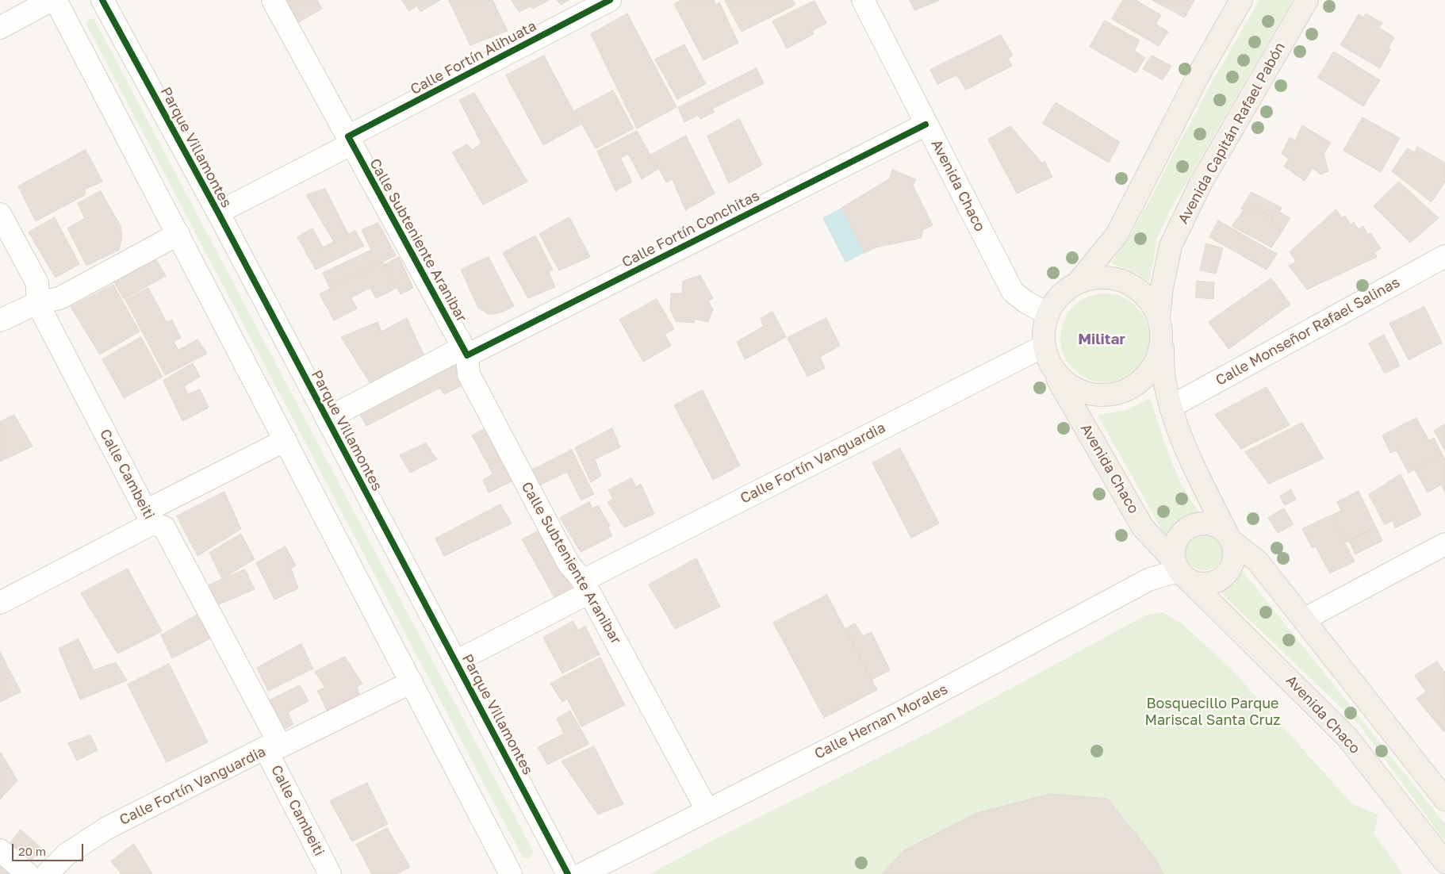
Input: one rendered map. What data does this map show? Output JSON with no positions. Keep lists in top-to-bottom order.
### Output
{
  "streets": {
    "main road": ["Avenida Capitán Rafael Pabón", "Avenida Chaco"],
    "street": [
      "Calle Fortín Alihuata",
      "Parque Villamontes",
      "Calle Fortín Conchitas",
      "Calle Subteniente Aranibar",
      "Calle Monseñor Rafael Salinas",
      "Calle Fortín Vanguardia",
      "Calle Cambeiti",
      "Calle Hernan Morales"
    ]
  },
  "crossings": [
    ["Calle Fortín Alihuata", "Parque Villamontes"],
    ["Calle Fortín Alihuata", "Calle Subteniente Aranibar"],
    ["Avenida Capitán Rafael Pabón", "Avenida Chaco"],
    ["Avenida Capitán Rafael Pabón", "Calle Fortín Vanguardia"],
    ["Parque Villamontes", "Calle Fortín Conchitas"],
    ["Parque Villamontes", "Calle Fortín Vanguardia"],
    ["Avenida Chaco", "Calle Fortín Conchitas"],
    ["Avenida Chaco", "Calle Fortín Vanguardia"],
    ["Avenida Chaco", "Calle Hernan Morales"],
    ["Calle Fortín Conchitas", "Calle Subteniente Aranibar"],
    ["Calle Subteniente Aranibar", "Calle Fortín Vanguardia"],
    ["Calle Subteniente Aranibar", "Calle Hernan Morales"],
    ["Calle Fortín Vanguardia", "Calle Cambeiti"]
  ],
  "districts": ["Militar"],
  "parks": ["Bosquecillo Parque Mariscal Santa Cruz"],
  "scale_bar": "20 m"
}
